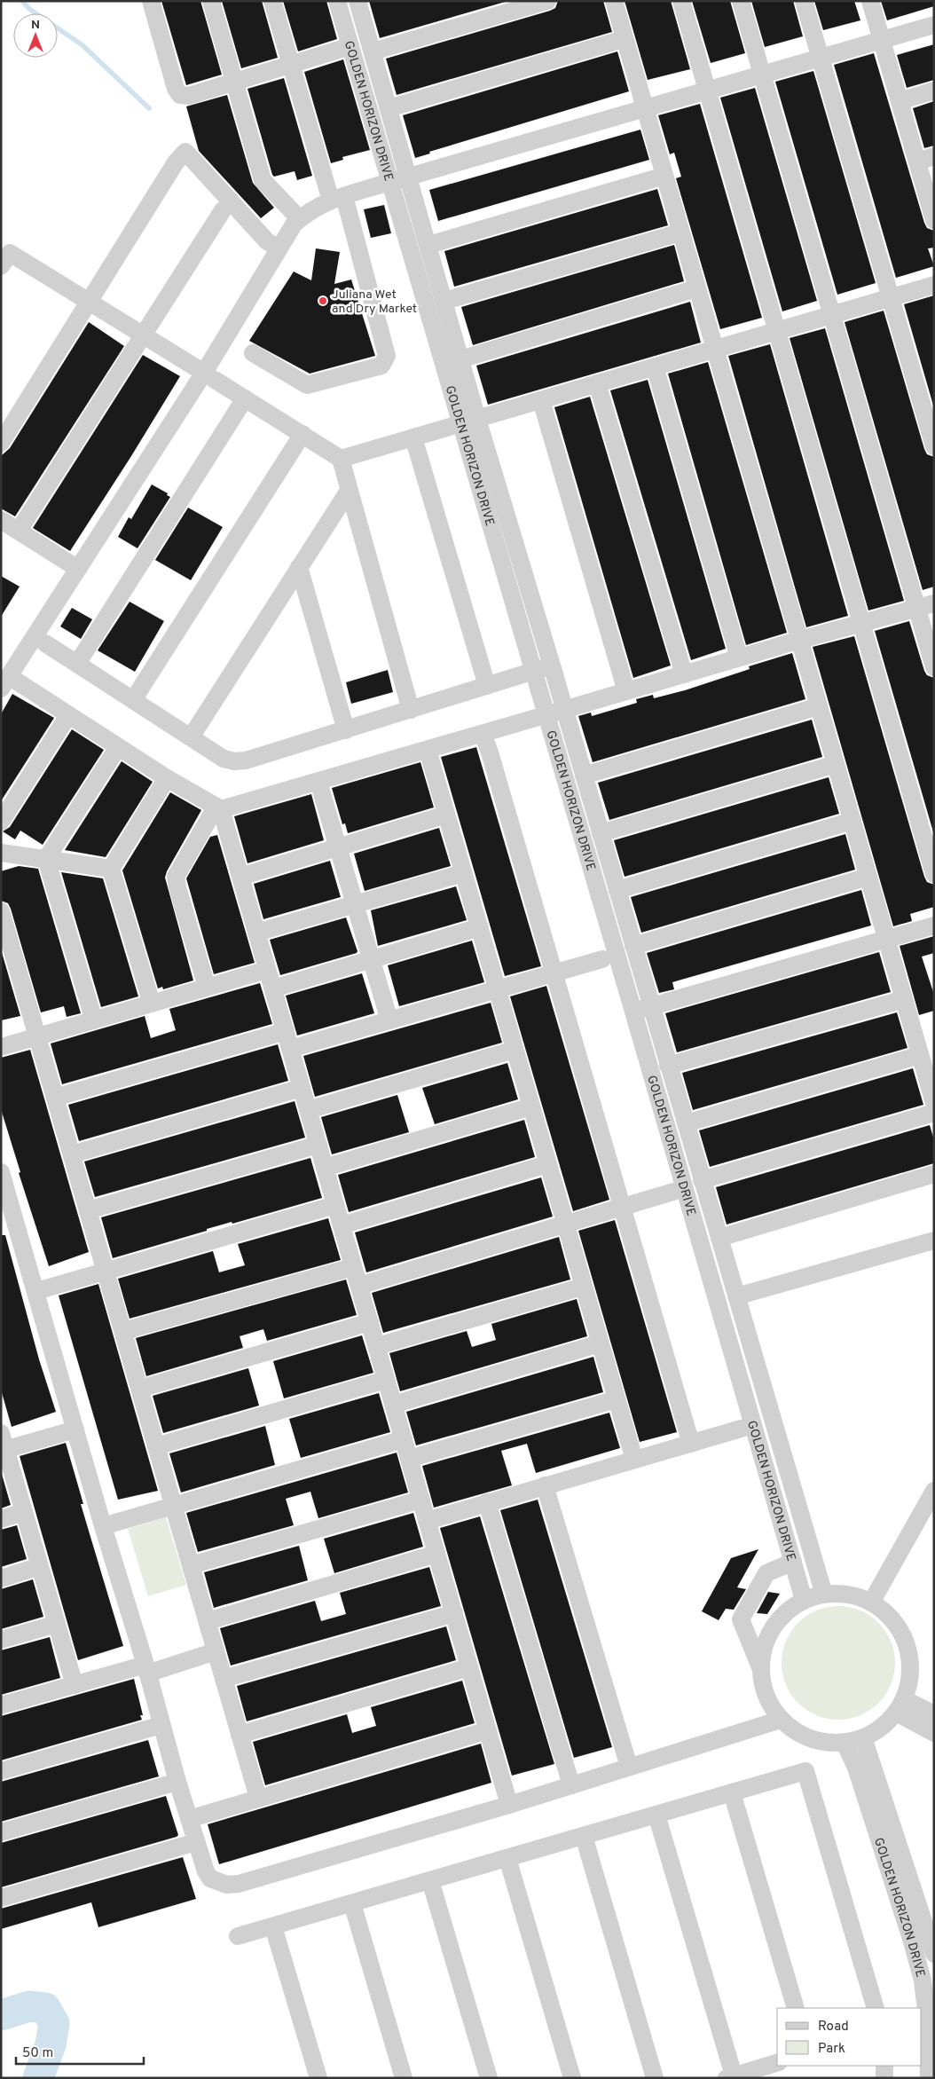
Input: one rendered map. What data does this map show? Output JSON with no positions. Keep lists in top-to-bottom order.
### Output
{
  "streets": {
    "street": ["GOLDEN HORIZON DRIVE"]
  },
  "places": ["Juliana Wet and Dry Market"],
  "legend": ["Road", "Park"],
  "scale_bar": "50 m",
  "north": "top"
}
